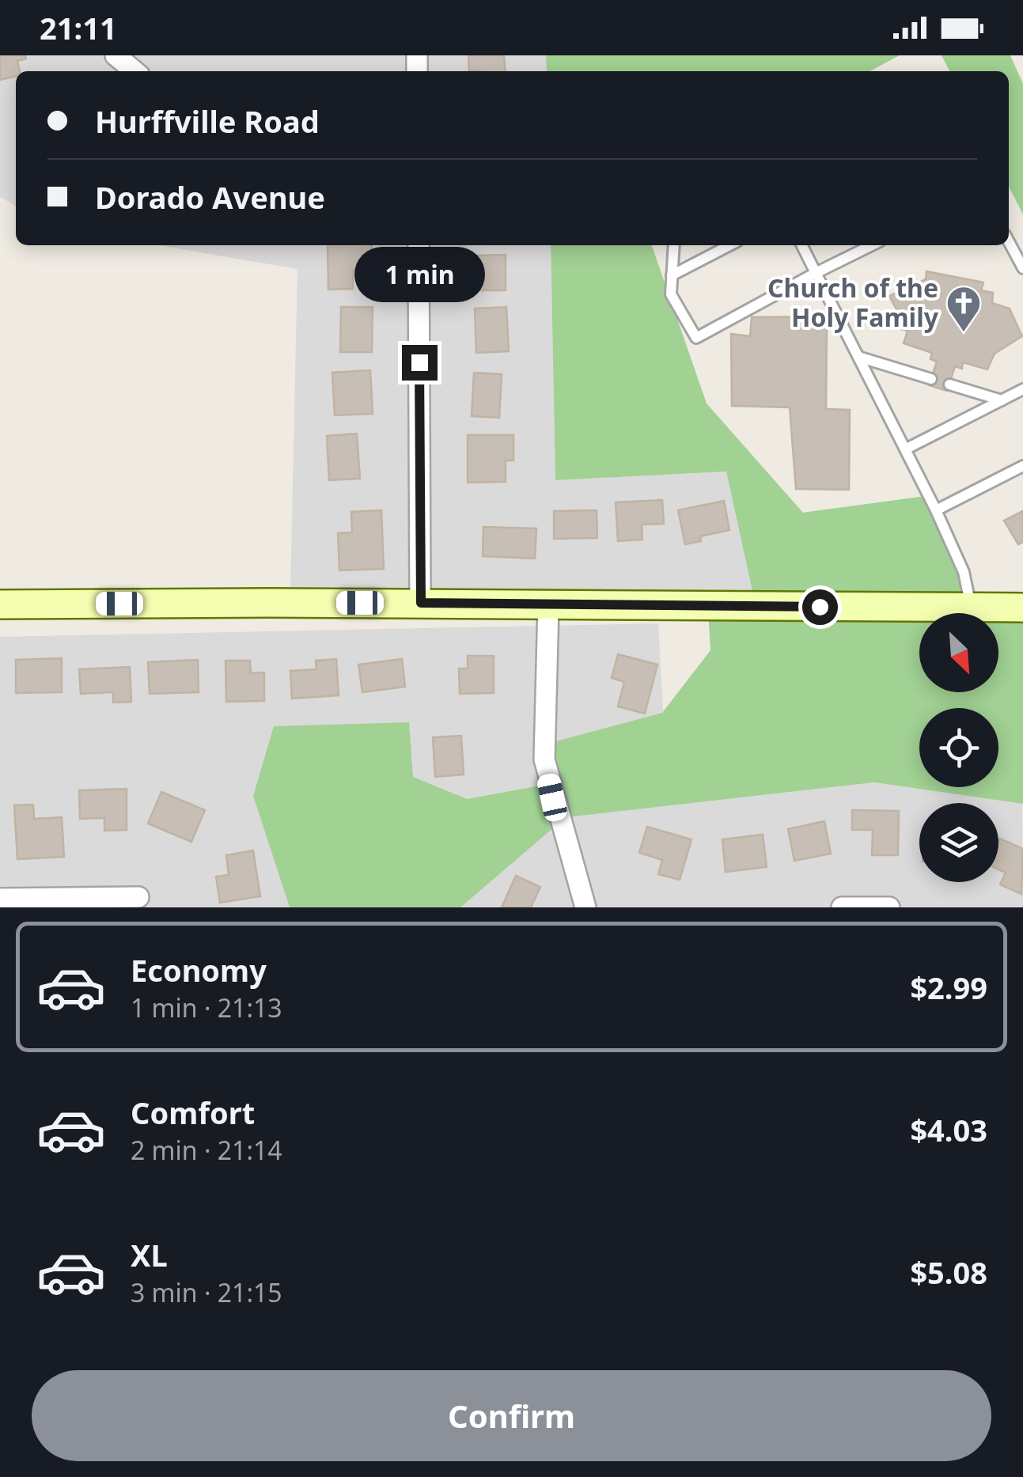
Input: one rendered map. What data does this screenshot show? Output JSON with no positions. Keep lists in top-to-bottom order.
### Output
{
  "places": {
    "church": ["Church of the Holy Family"]
  },
  "north": "bottom right",
  "page": {
    "status": "21:11",
    "banner": ["Hurffville Road", "Dorado Avenue"],
    "bubble": "1 min",
    "list": [
      {
        "name": "Economy",
        "note": "1 min · 21:13",
        "value": "$2.99"
      },
      {
        "name": "Comfort",
        "note": "2 min · 21:14",
        "value": "$4.03"
      },
      {
        "name": "XL",
        "note": "3 min · 21:15",
        "value": "$5.08"
      }
    ],
    "buttons": "Confirm"
  }
}
